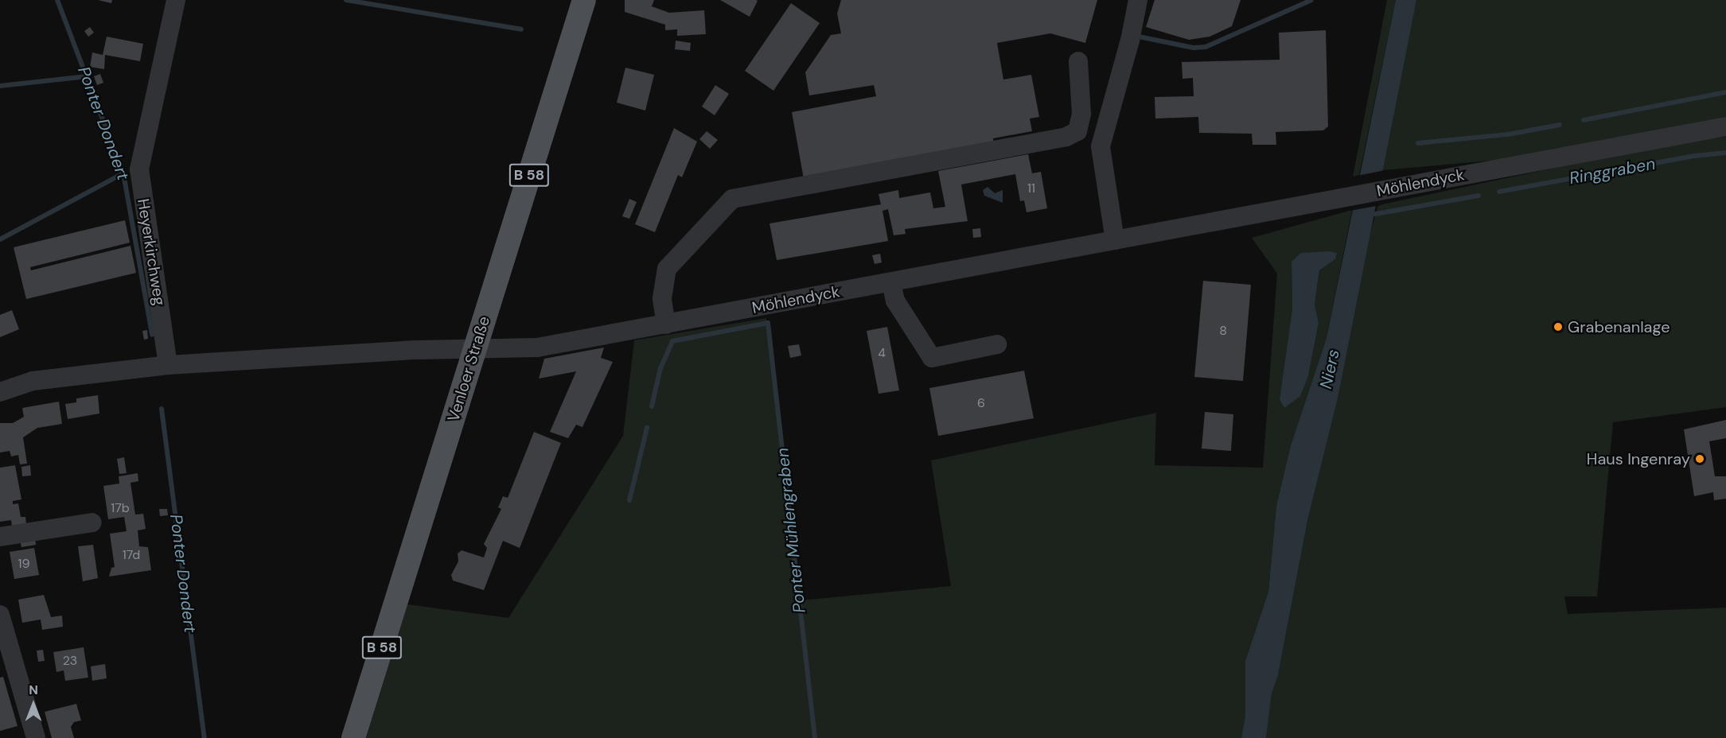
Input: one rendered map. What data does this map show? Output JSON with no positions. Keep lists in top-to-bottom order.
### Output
{
  "streets": {
    "main road": ["B 58", "Venloer Straße"],
    "street": ["Möhlendyck", "Heyerkirchweg"]
  },
  "crossings": [
    ["Möhlendyck", "Venloer Straße"]
  ],
  "water": [
    "Ponter Dondert",
    "Ringgraben",
    "Niers",
    "Ponter Mühlengraben"
  ],
  "places": ["Grabenanlage", "Haus Ingenray"],
  "house_numbers": [
    "11",
    "8",
    "4",
    "6",
    "17b",
    "17d",
    "19",
    "23"
  ],
  "north": "top"
}
